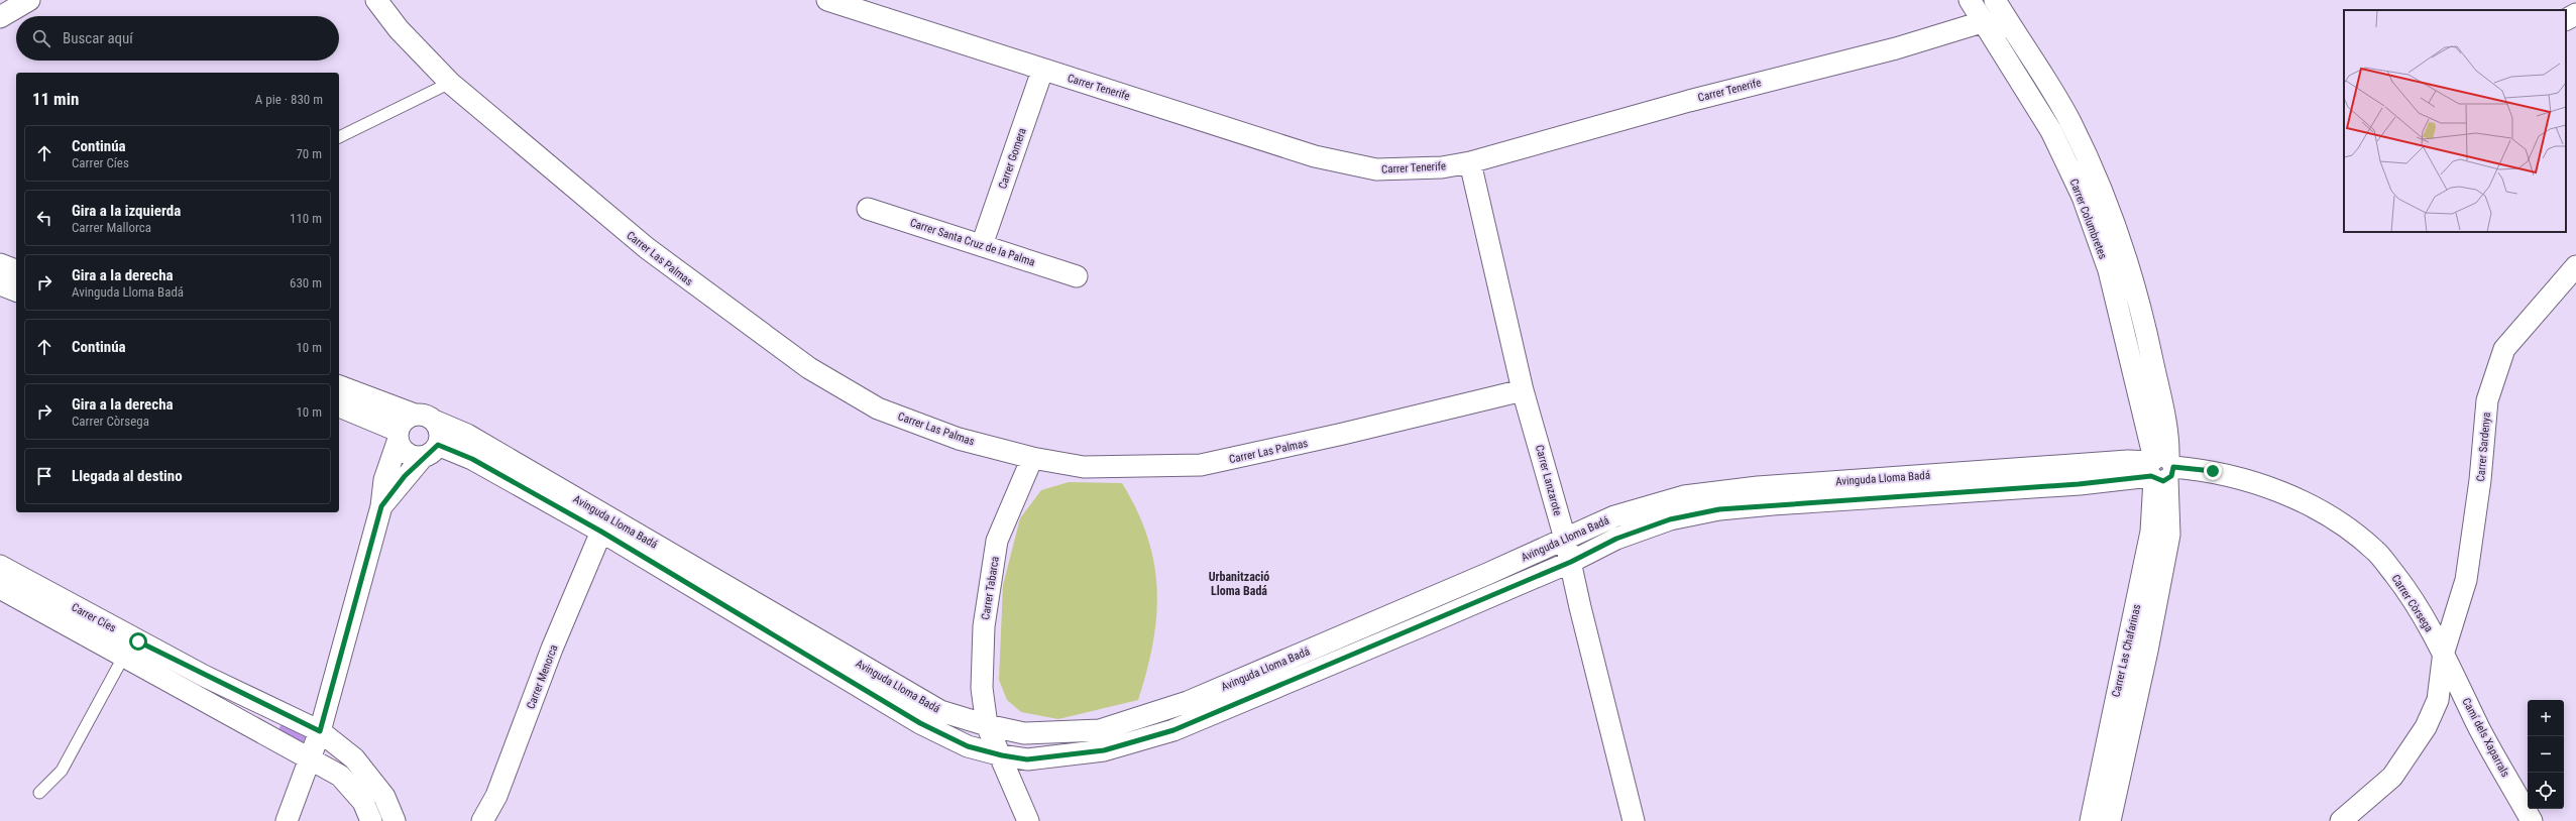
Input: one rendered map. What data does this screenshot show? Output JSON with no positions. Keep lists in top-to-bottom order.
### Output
{
  "streets": {
    "street": [
      "Carrer Tenerife",
      "Carrer Gomera",
      "Carrer Columbretes",
      "Carrer Santa Cruz de la Palma",
      "Carrer Las Palmas",
      "Carrer Sardenya",
      "Avinguda Lloma Badá",
      "Carrer Lanzarote",
      "Carrer Tabarca",
      "Carrer Còrsega",
      "Carrer Cíes",
      "Carrer Las Chafarinas",
      "Carrer Menorca",
      "Camí dels Xaparrals"
    ]
  },
  "crossings": [
    ["Carrer Tenerife", "Carrer Gomera"],
    ["Carrer Tenerife", "Carrer Columbretes"],
    ["Carrer Tenerife", "Carrer Lanzarote"],
    ["Carrer Gomera", "Carrer Santa Cruz de la Palma"],
    ["Carrer Columbretes", "Avinguda Lloma Badá"],
    ["Carrer Columbretes", "Carrer Còrsega"],
    ["Carrer Columbretes", "Carrer Las Chafarinas"],
    ["Carrer Las Palmas", "Carrer Lanzarote"],
    ["Carrer Las Palmas", "Carrer Tabarca"],
    ["Carrer Sardenya", "Carrer Còrsega"],
    ["Carrer Sardenya", "Camí dels Xaparrals"],
    ["Avinguda Lloma Badá", "Carrer Lanzarote"],
    ["Avinguda Lloma Badá", "Carrer Tabarca"],
    ["Avinguda Lloma Badá", "Carrer Còrsega"],
    ["Avinguda Lloma Badá", "Carrer Las Chafarinas"],
    ["Avinguda Lloma Badá", "Carrer Menorca"],
    ["Carrer Còrsega", "Carrer Las Chafarinas"],
    ["Carrer Còrsega", "Camí dels Xaparrals"]
  ],
  "districts": ["Urbanització Lloma Badá"],
  "page": {
    "search": "Buscar aquí",
    "heading": ["11 min", "A pie · 830 m"],
    "list": [
      ["Continúa", "Carrer Cíes", "70 m"],
      ["Gira a la izquierda", "Carrer Mallorca", "110 m"],
      ["Gira a la derecha", "Avinguda Lloma Badá", "630 m"],
      ["Continúa", "10 m"],
      ["Gira a la derecha", "Carrer Còrsega", "10 m"],
      "Llegada al destino"
    ],
    "map_buttons": ["+", "−"]
  }
}
